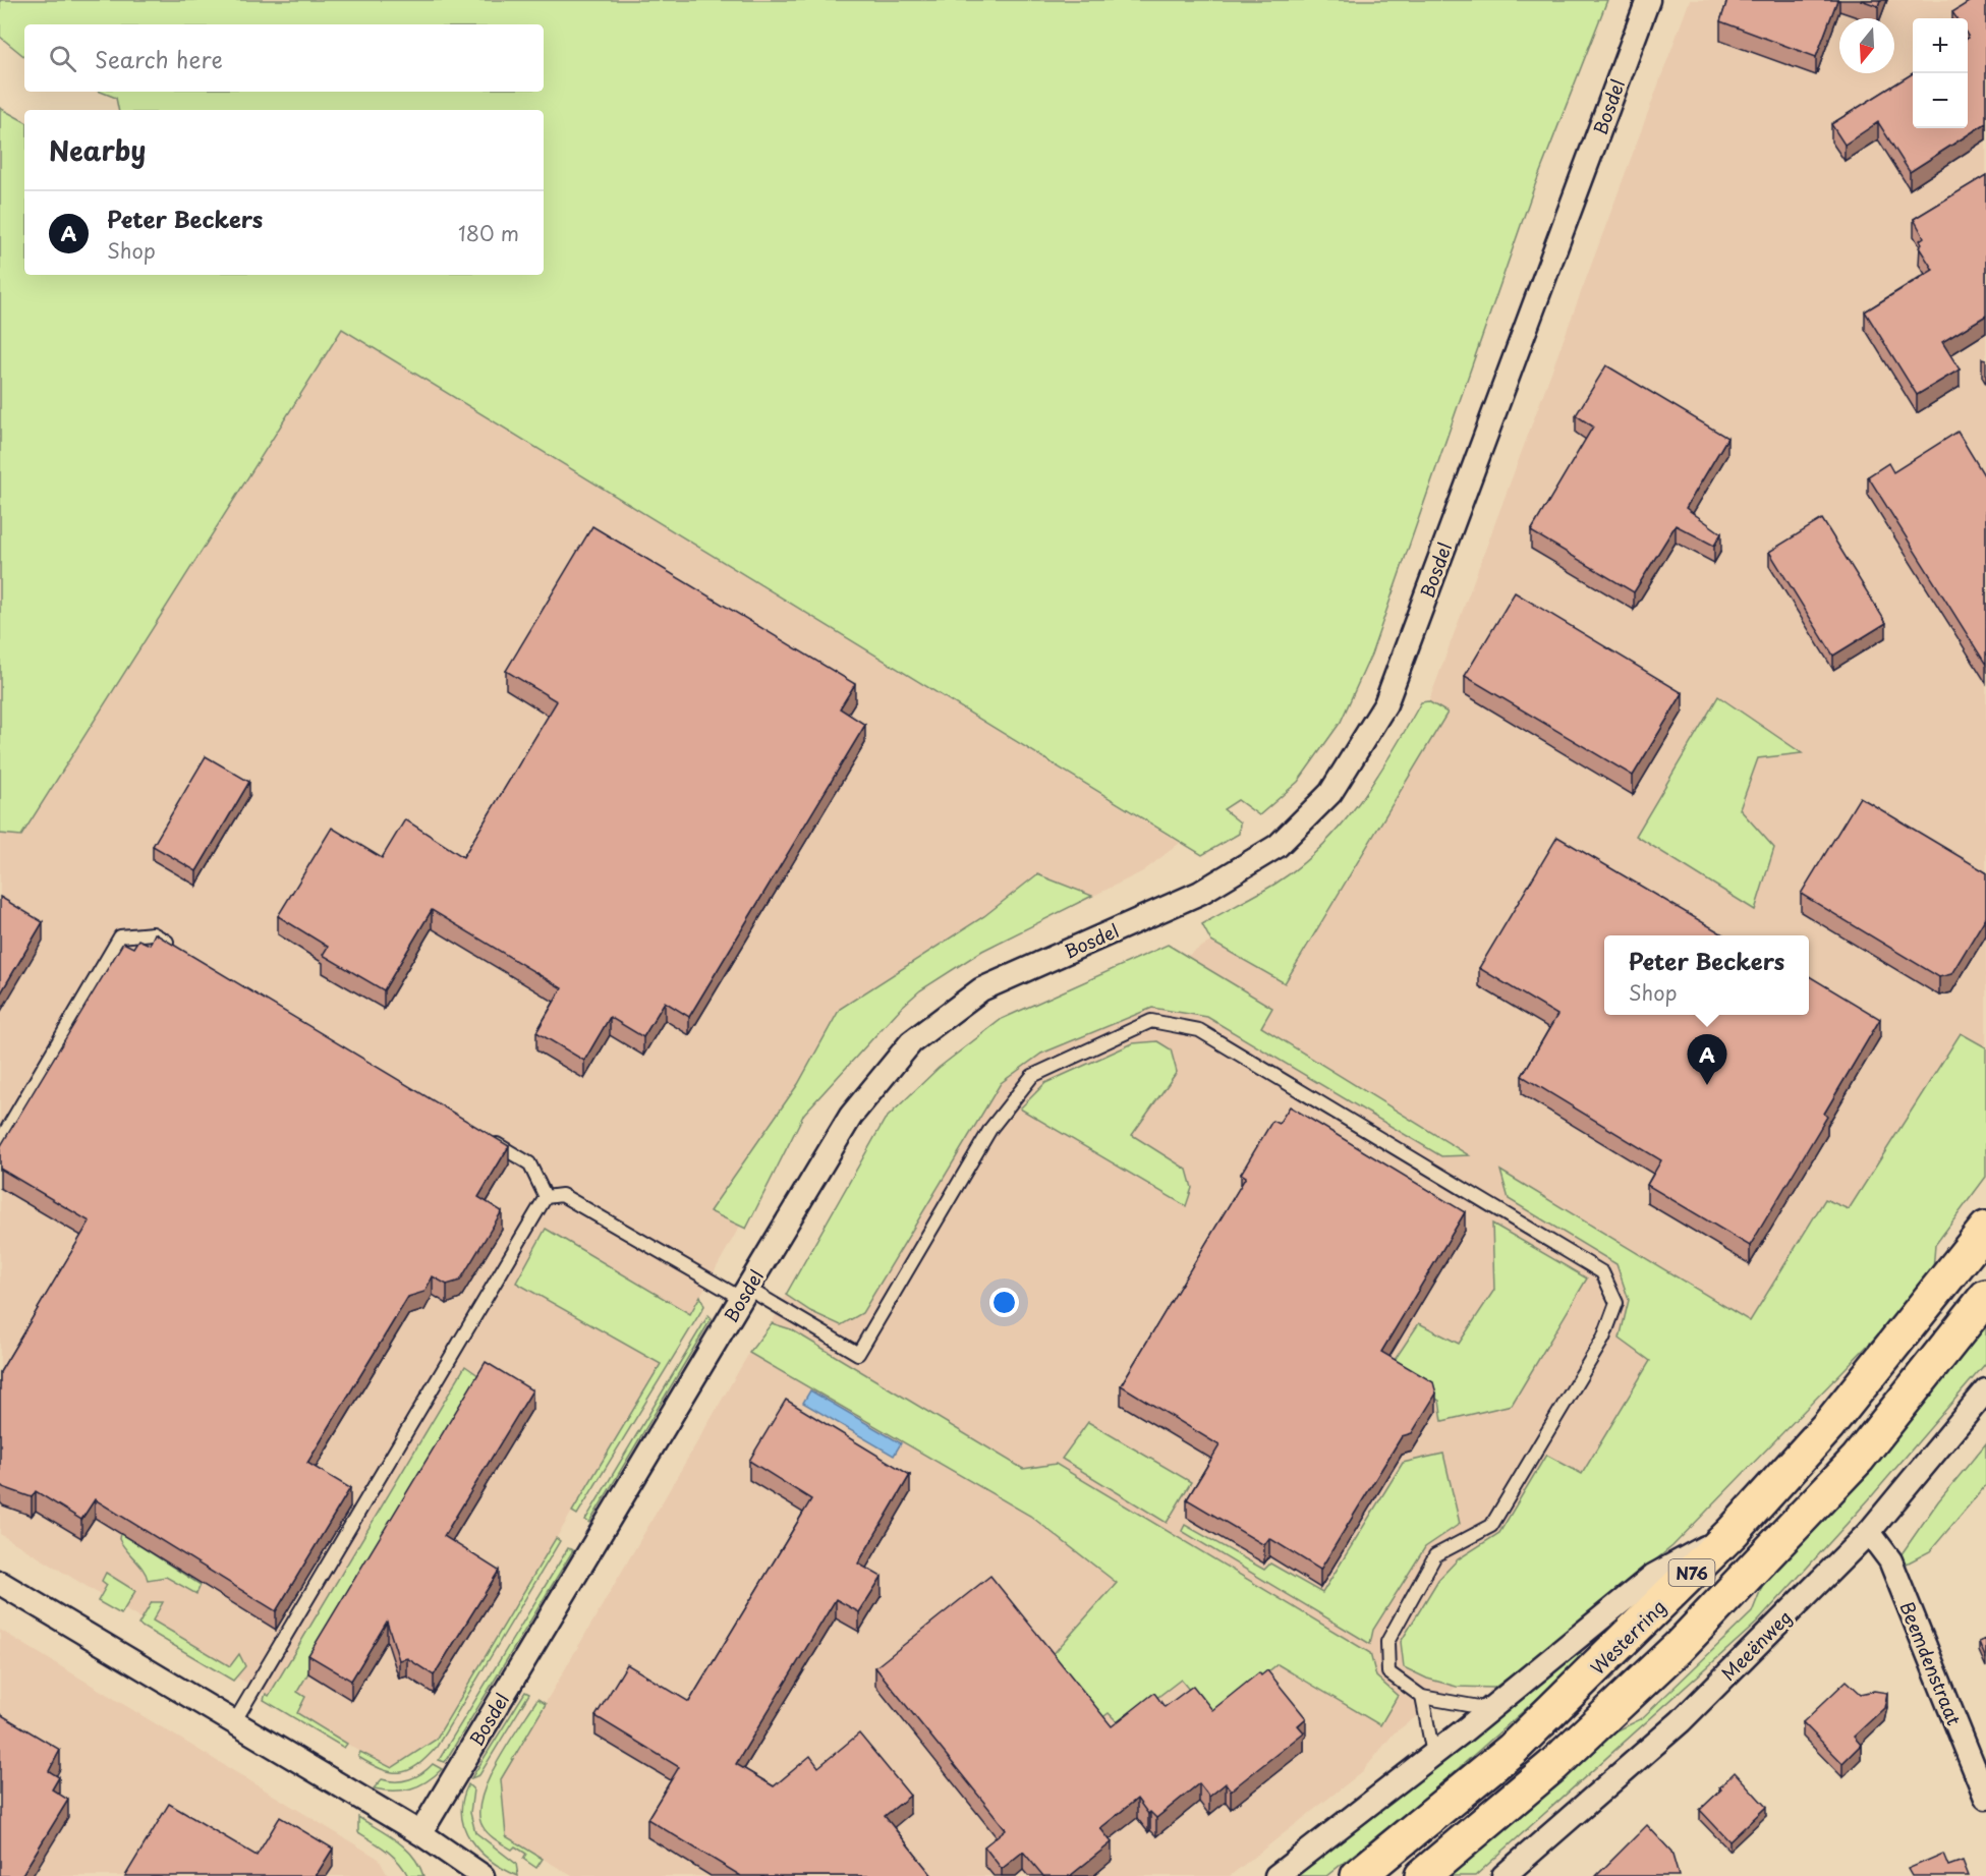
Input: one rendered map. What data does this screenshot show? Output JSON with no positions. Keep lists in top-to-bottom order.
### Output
{
  "streets": {
    "highway": ["N76", "Westerring"],
    "street": ["Bosdel", "Meeënweg", "Beemdenstraat"]
  },
  "crossings": [
    ["Meeënweg", "Beemdenstraat"]
  ],
  "north": "bottom",
  "page": {
    "map_buttons": ["+", "−"],
    "search": "Search here",
    "heading": "Nearby",
    "list": [
      {
        "mark": "A",
        "name": "Peter Beckers",
        "note": "Shop",
        "value": "180 m"
      }
    ],
    "popup": ["Peter Beckers", "Shop"],
    "pins": "A"
  }
}
